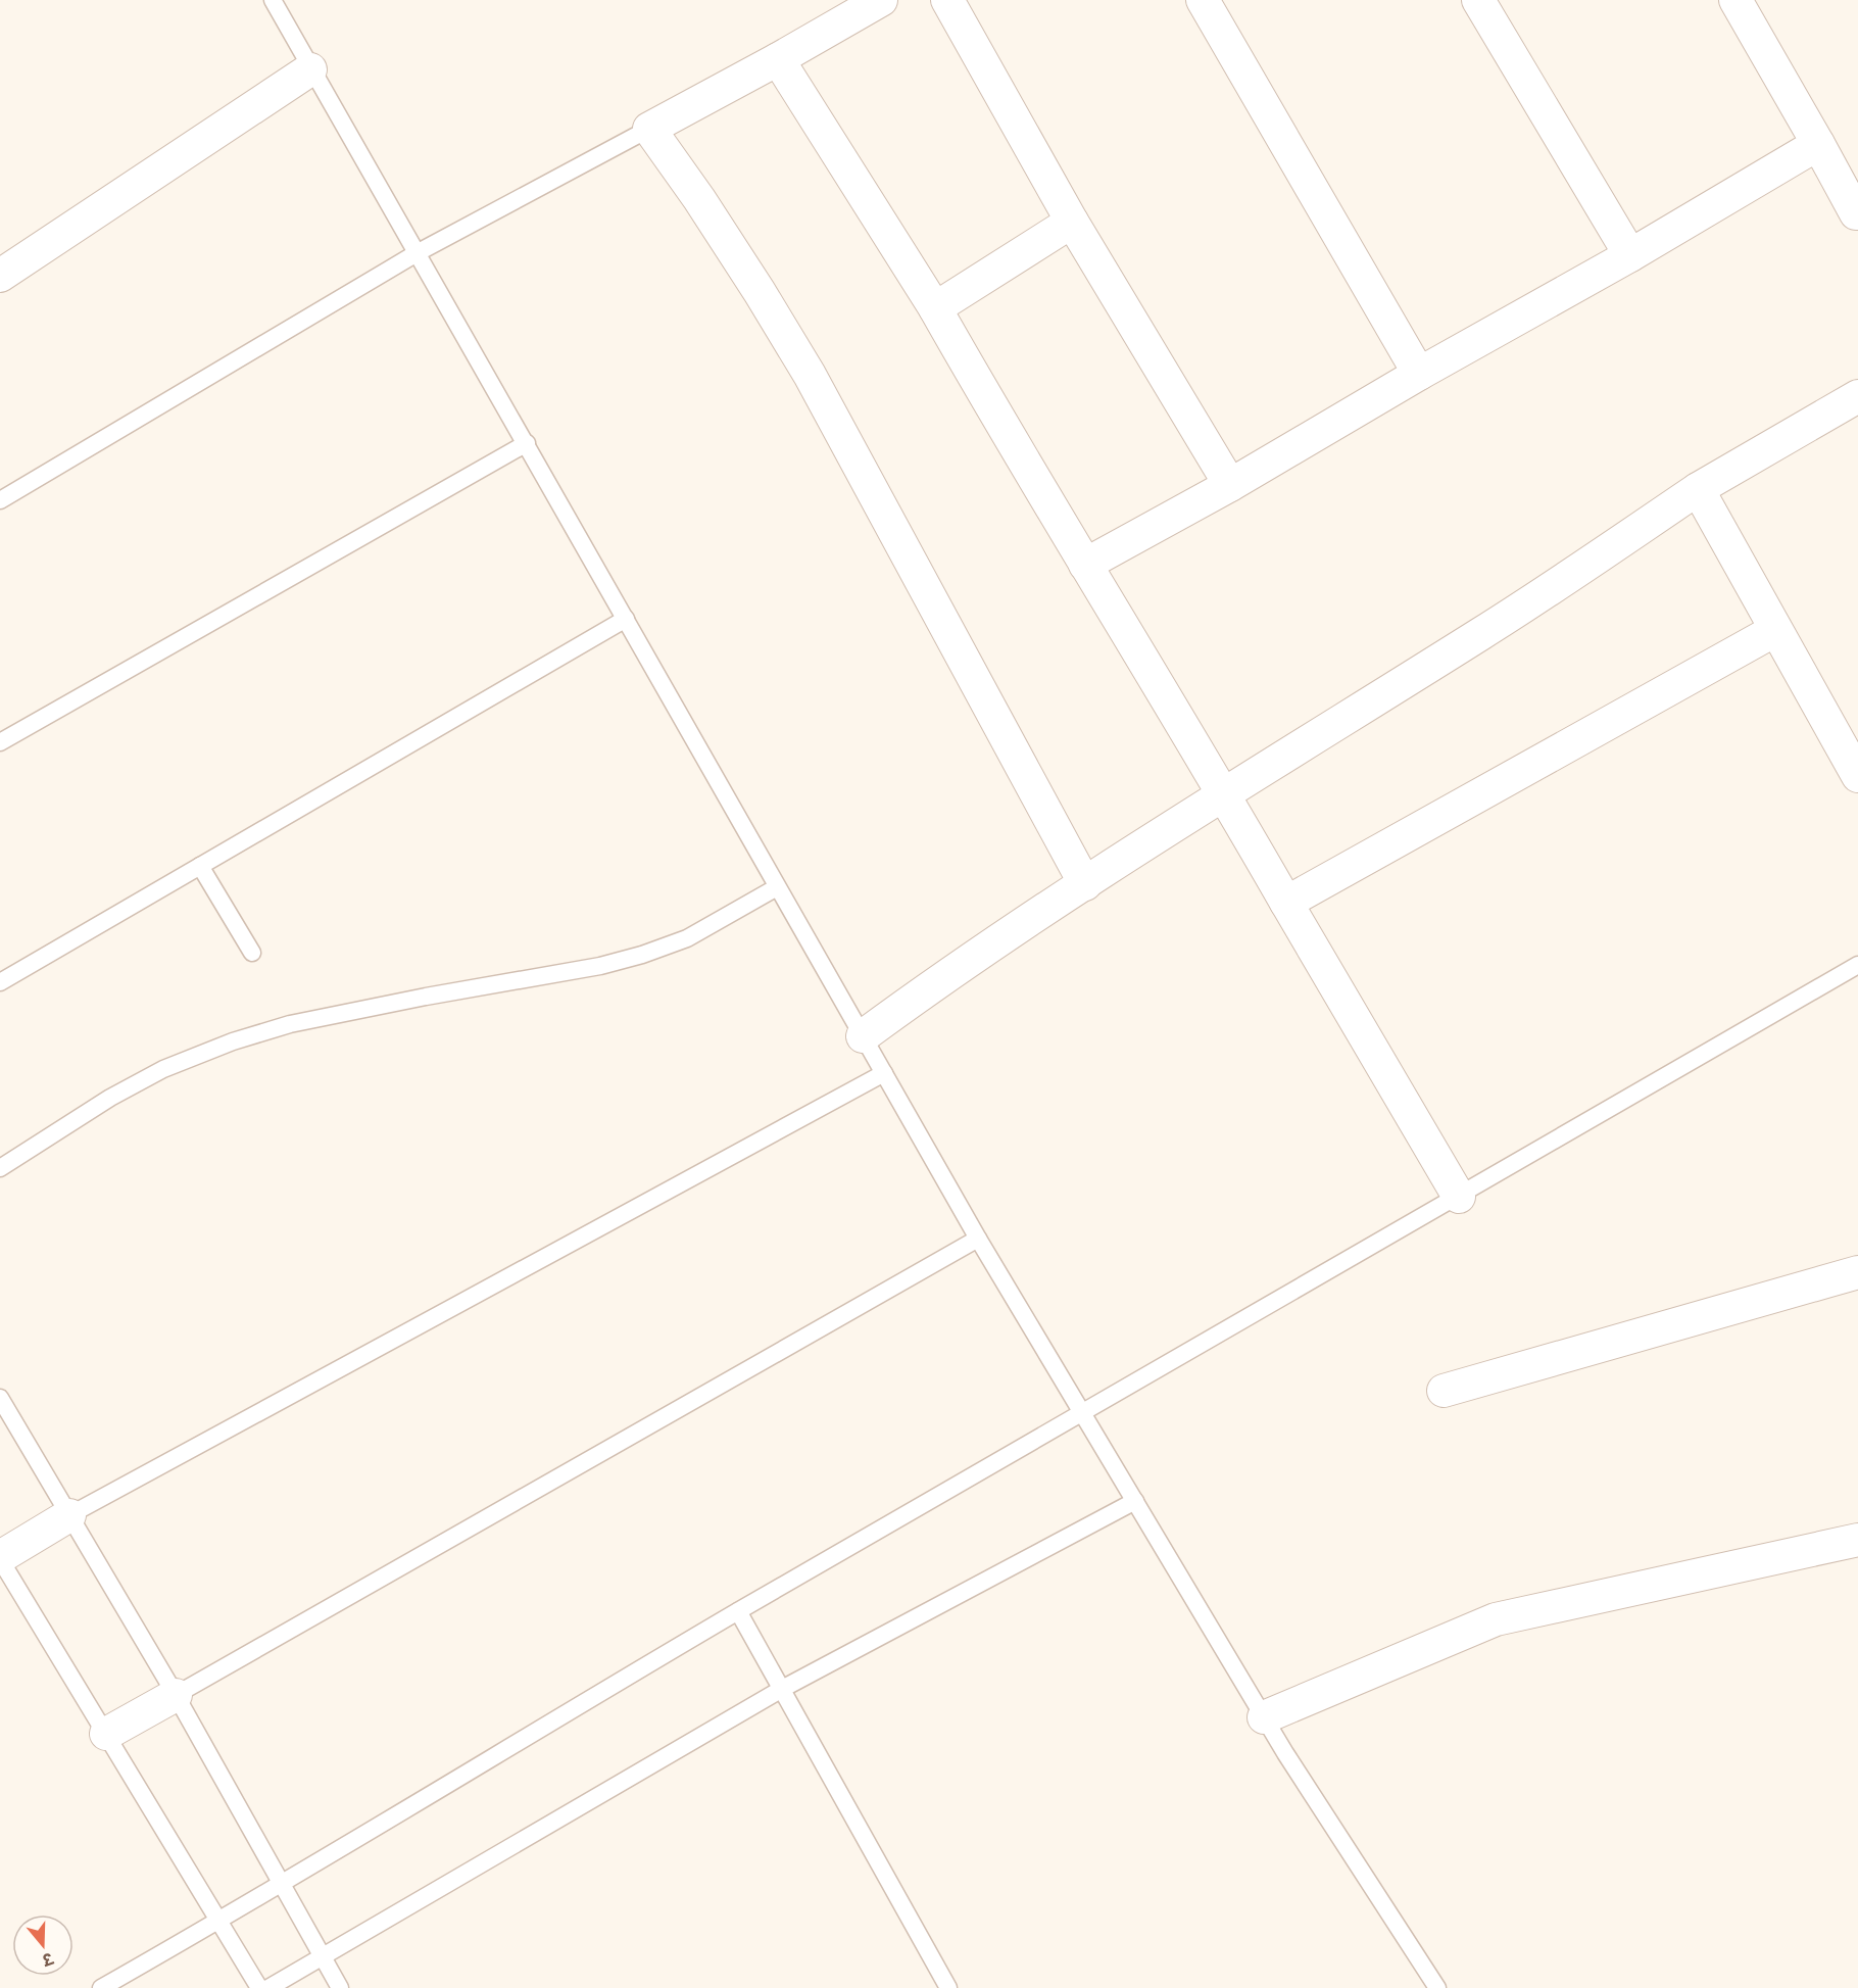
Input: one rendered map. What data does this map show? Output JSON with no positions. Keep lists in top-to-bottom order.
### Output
{
  "north": "bottom"
}
